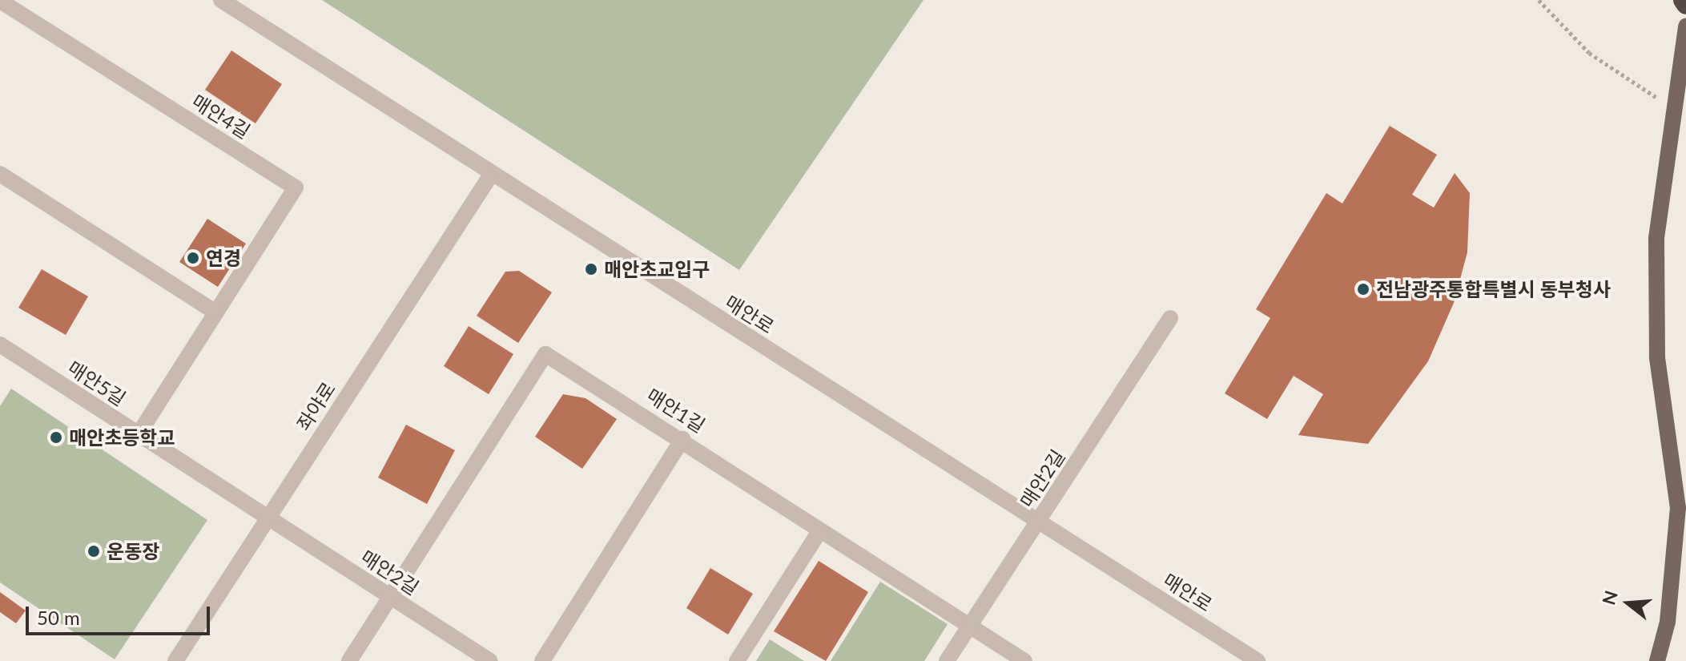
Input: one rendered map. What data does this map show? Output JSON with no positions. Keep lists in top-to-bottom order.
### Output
{
  "streets": {
    "street": [
      "매안4길",
      "매안로",
      "매안5길",
      "좌야로",
      "매안1길",
      "매안2길"
    ]
  },
  "crossings": [
    ["매안4길", "매안5길"],
    ["매안로", "좌야로"],
    ["매안로", "매안2길"],
    ["매안5길", "좌야로"],
    ["매안5길", "매안2길"],
    ["좌야로", "매안2길"],
    ["매안1길", "매안2길"]
  ],
  "places": [
    "연경",
    "매안초교입구",
    "전남광주통합특별시 동부청사",
    "매안초등학교",
    "운동장"
  ],
  "scale_bar": "50 m",
  "north": "left"
}
